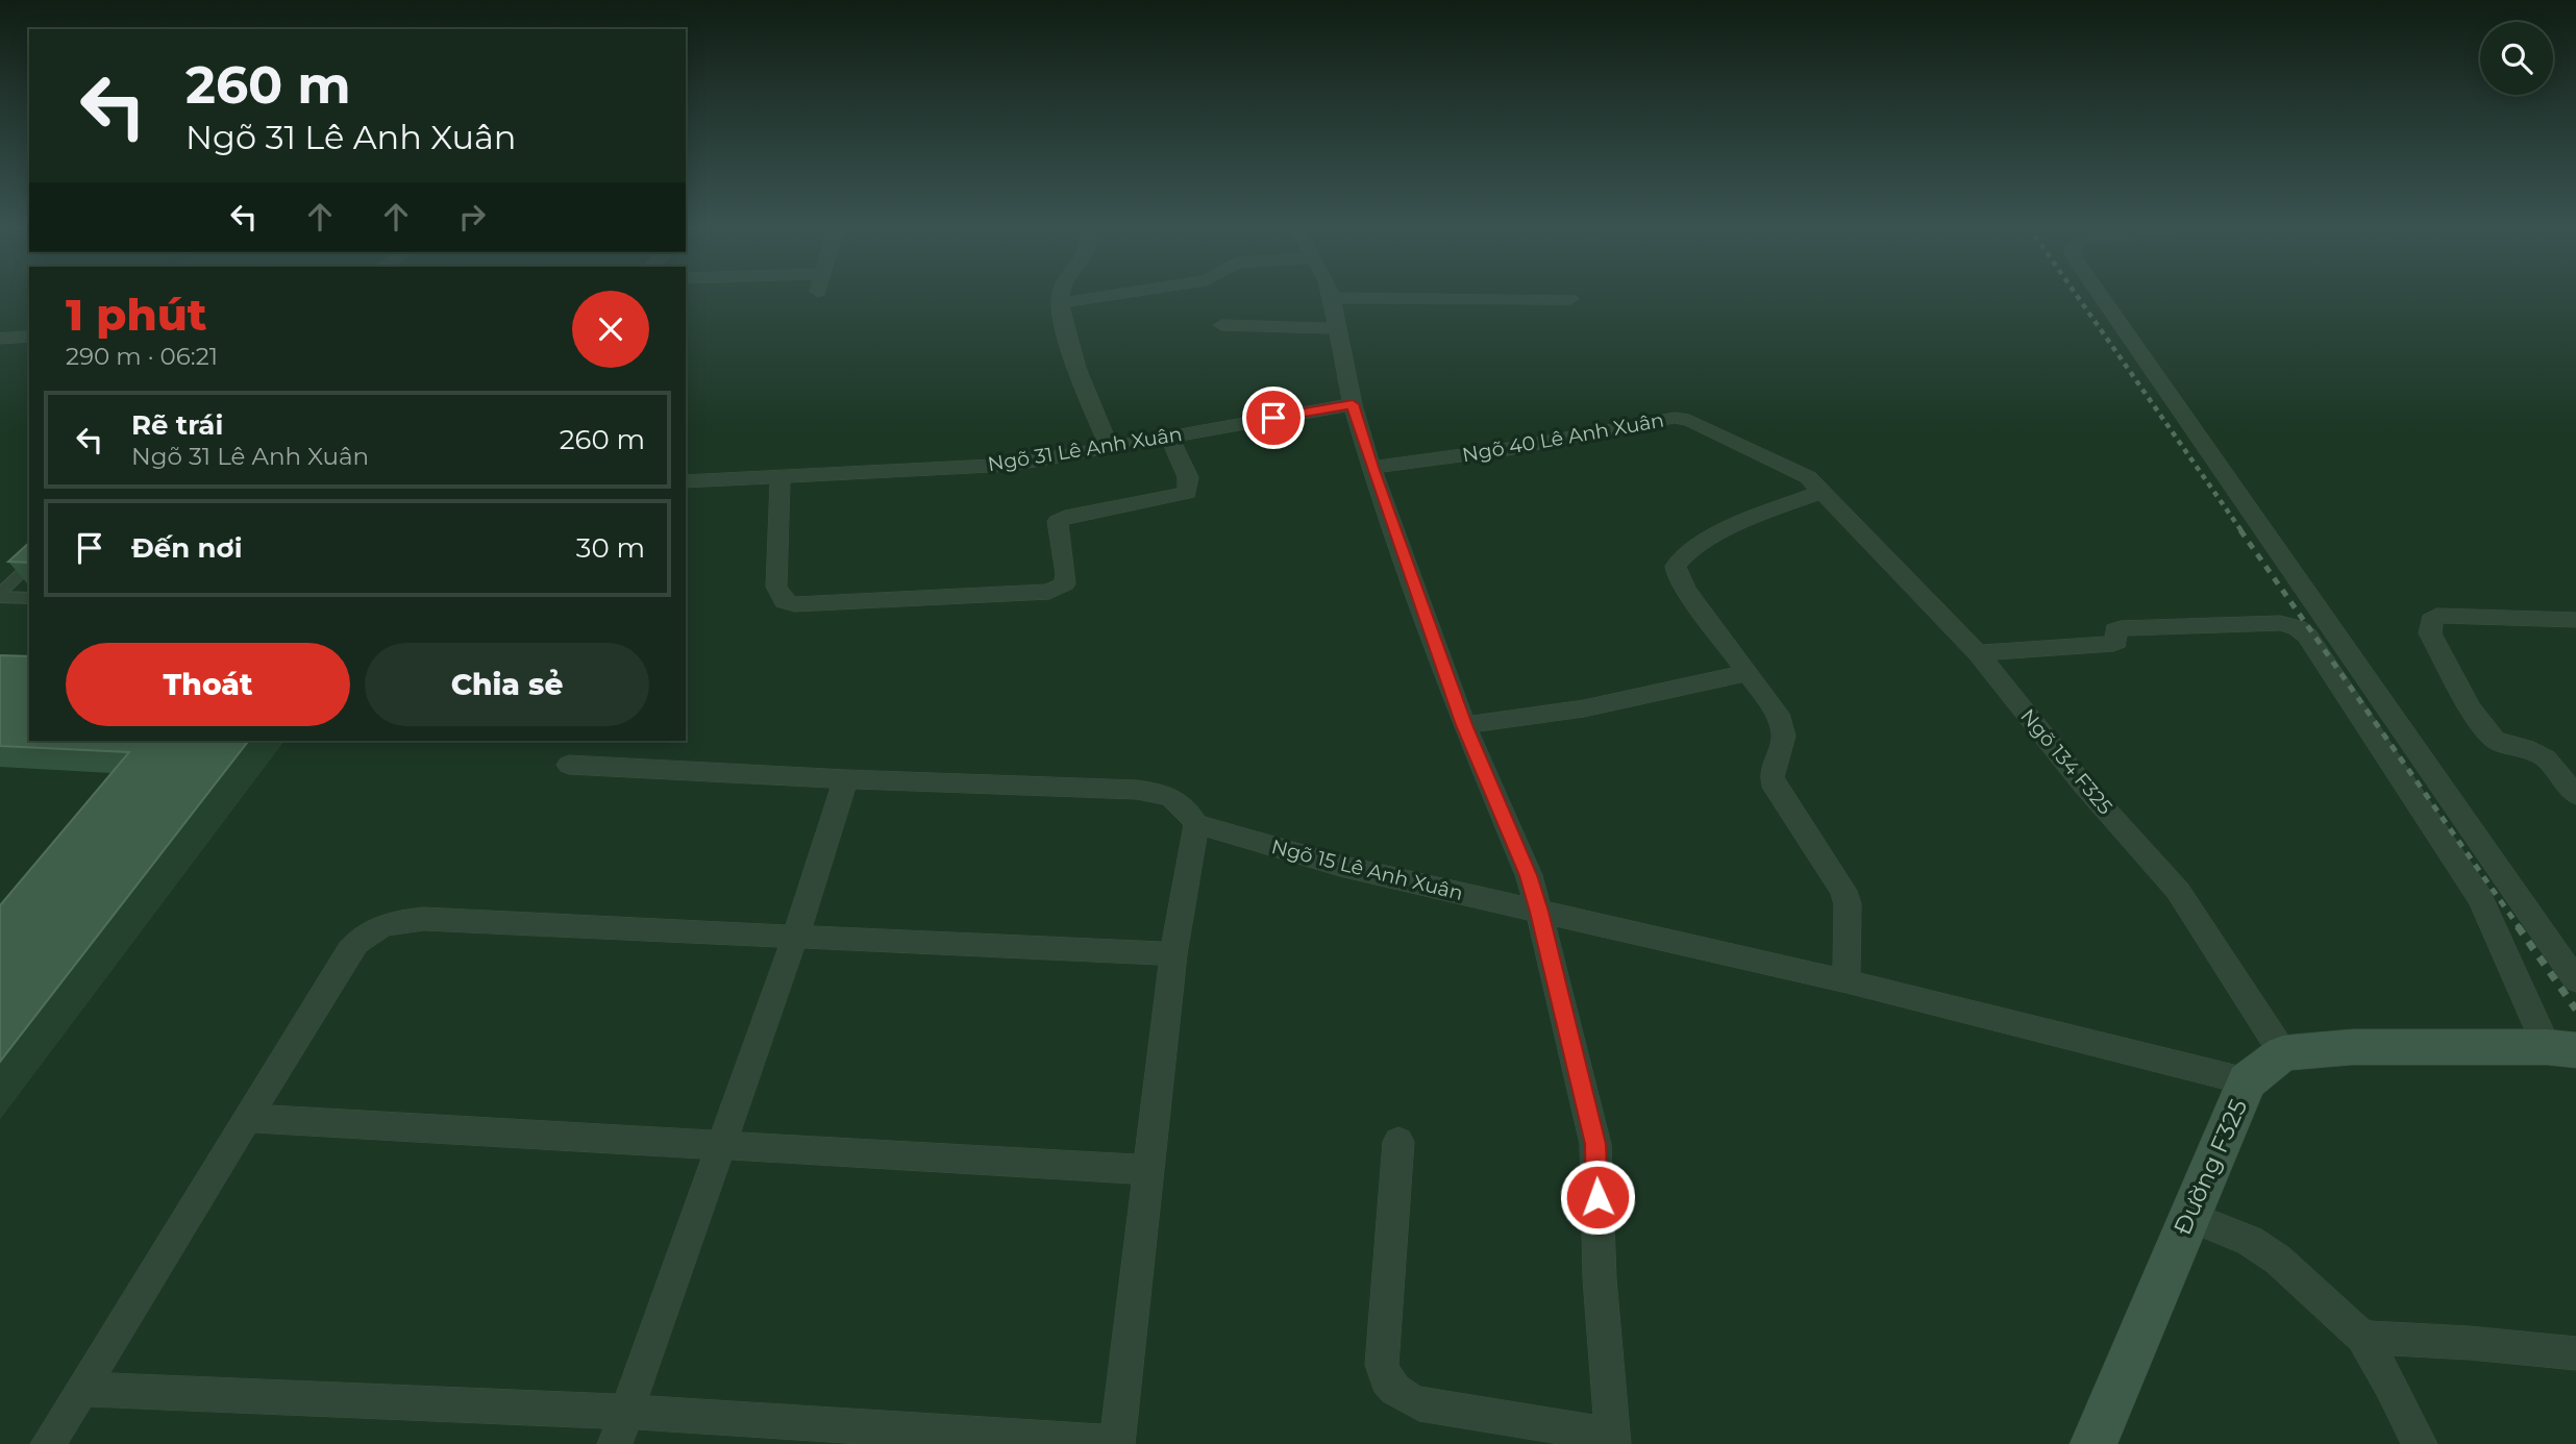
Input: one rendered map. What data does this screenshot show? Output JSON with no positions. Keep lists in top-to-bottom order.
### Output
{
  "streets": {
    "main road": ["Đường F325"],
    "street": [
      "Ngõ 40 Lê Anh Xuân",
      "Ngõ 31 Lê Anh Xuân",
      "Ngõ 134 F325",
      "Ngõ 15 Lê Anh Xuân"
    ]
  },
  "crossings": [
    ["Ngõ 40 Lê Anh Xuân", "Ngõ 134 F325"],
    ["Ngõ 134 F325", "Đường F325"],
    ["Ngõ 15 Lê Anh Xuân", "Đường F325"]
  ],
  "page": {
    "turn": ["260 m", "Ngõ 31 Lê Anh Xuân"],
    "heading": ["1 phút", "290 m · 06:21"],
    "list": [
      {
        "name": "Rẽ trái",
        "note": "Ngõ 31 Lê Anh Xuân",
        "value": "260 m"
      },
      {
        "name": "Đến nơi",
        "value": "30 m"
      }
    ],
    "buttons": ["Thoát", "Chia sẻ"]
  }
}
